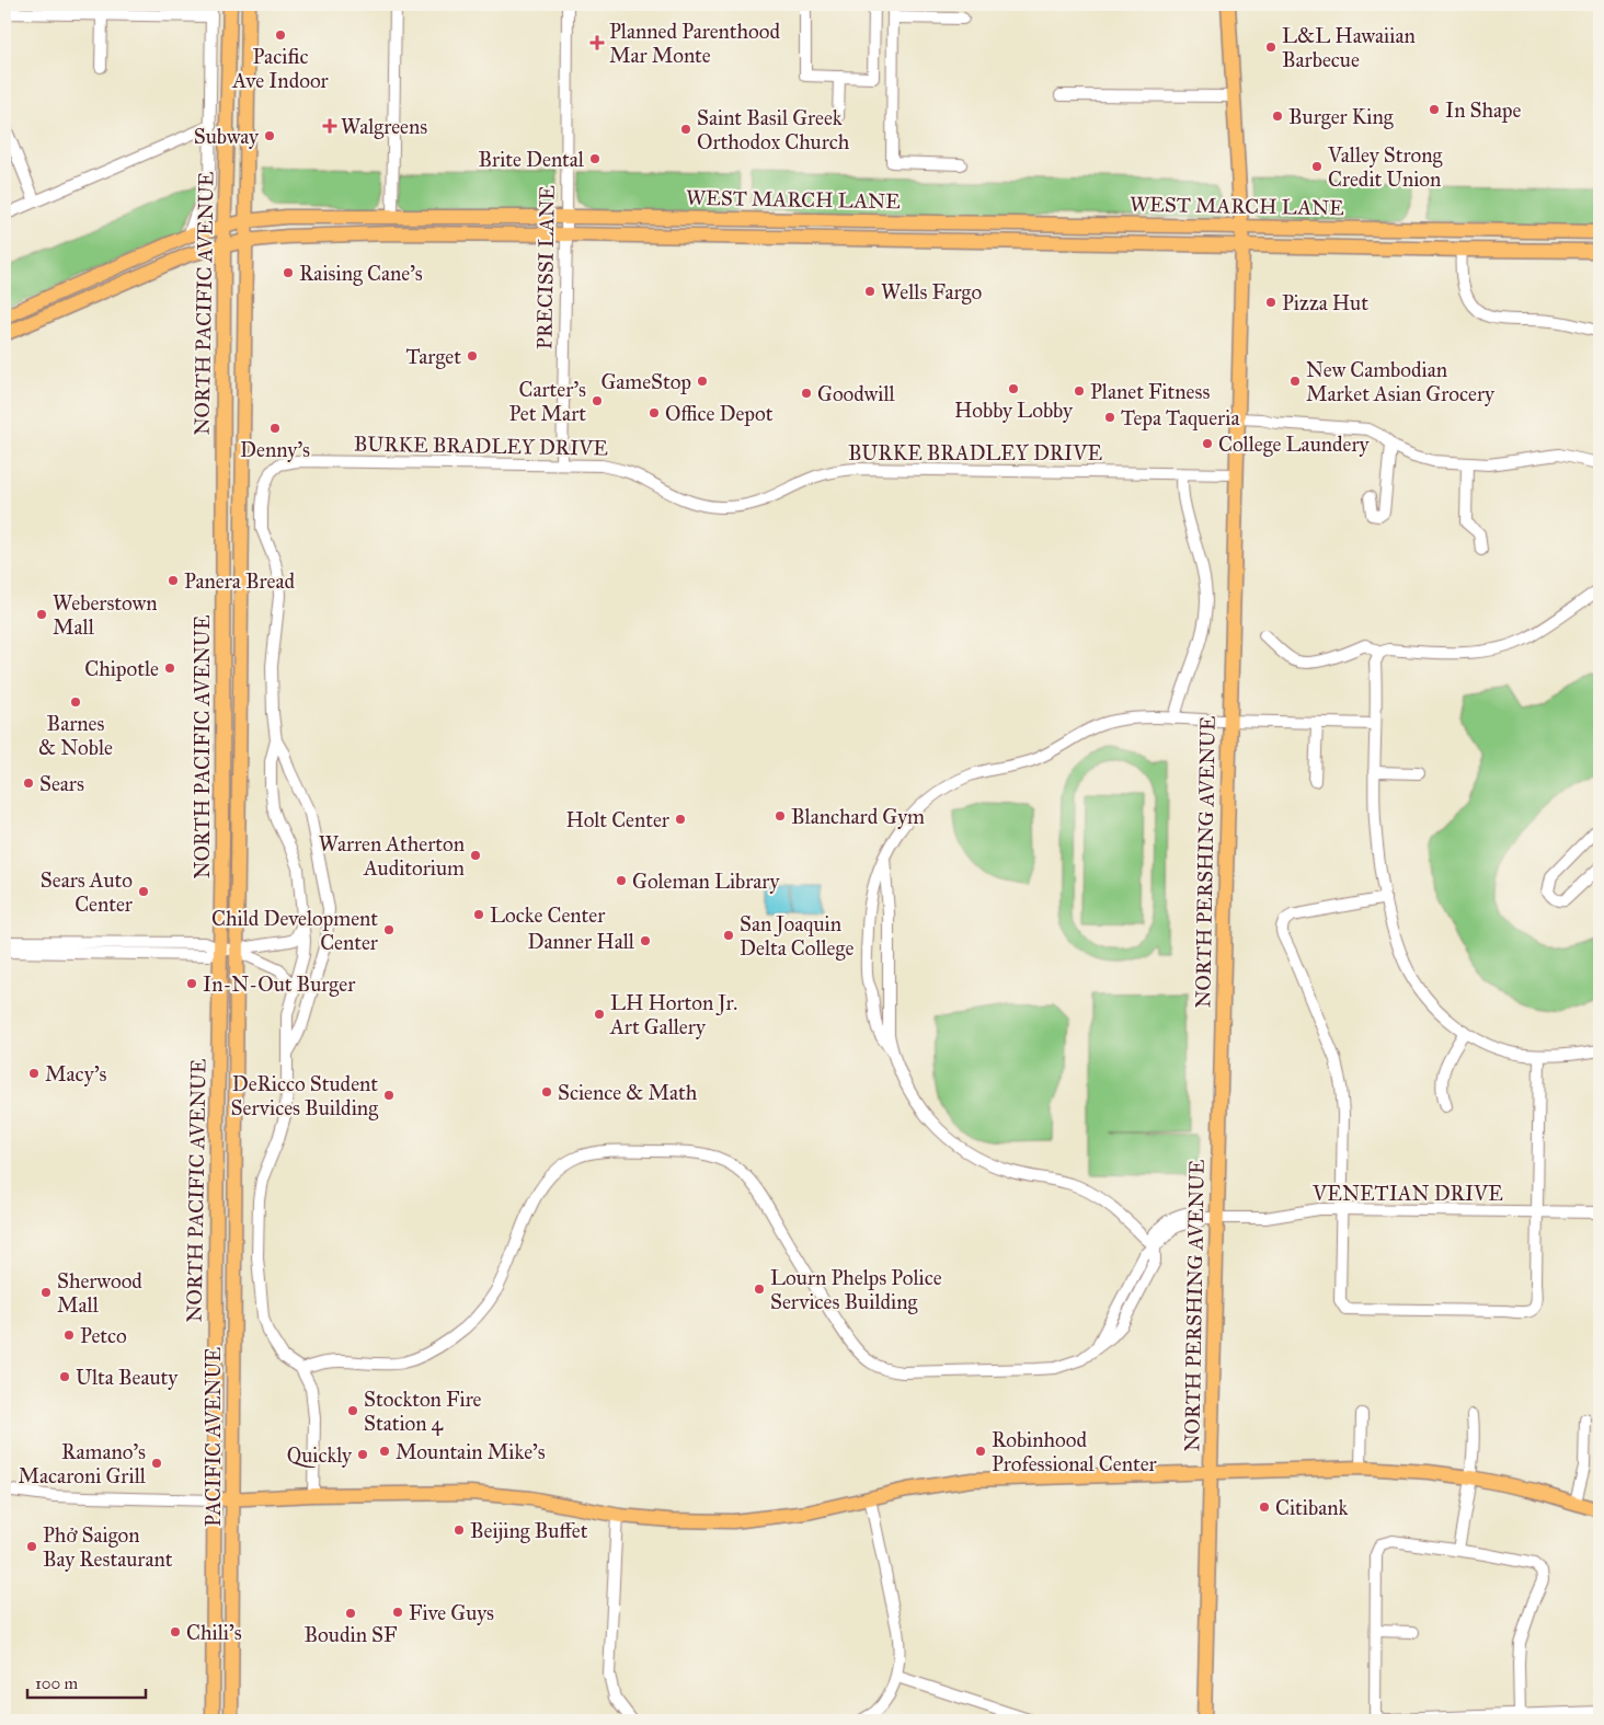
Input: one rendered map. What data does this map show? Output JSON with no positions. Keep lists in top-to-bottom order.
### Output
{
  "streets": {
    "main road": [
      "WEST MARCH LANE",
      "NORTH PACIFIC AVENUE",
      "NORTH PERSHING AVENUE",
      "PACIFIC AVENUE"
    ],
    "street": ["PRECISSI LANE", "BURKE BRADLEY DRIVE", "VENETIAN DRIVE"]
  },
  "crossings": [
    ["WEST MARCH LANE", "PRECISSI LANE"],
    ["WEST MARCH LANE", "NORTH PACIFIC AVENUE"],
    ["WEST MARCH LANE", "NORTH PERSHING AVENUE"],
    ["WEST MARCH LANE", "PACIFIC AVENUE"],
    ["PRECISSI LANE", "BURKE BRADLEY DRIVE"],
    ["BURKE BRADLEY DRIVE", "NORTH PERSHING AVENUE"],
    ["BURKE BRADLEY DRIVE", "VENETIAN DRIVE"],
    ["NORTH PERSHING AVENUE", "VENETIAN DRIVE"]
  ],
  "places": {
    "other": [
      "Pacific Ave Indoor",
      "L&L Hawaiian Barbecue",
      "In Shape",
      "Burger King",
      "Saint Basil Greek Orthodox Church",
      "Subway",
      "Brite Dental",
      "Valley Strong Credit Union",
      "Raising Cane's",
      "Wells Fargo",
      "Pizza Hut",
      "Target",
      "GameStop",
      "New Cambodian Market Asian Grocery",
      "Hobby Lobby",
      "Planet Fitness",
      "Goodwill",
      "Carter's Pet Mart",
      "Office Depot",
      "Tepa Taqueria",
      "Denny's",
      "College Laundery",
      "Panera Bread",
      "Weberstown Mall",
      "Chipotle",
      "Barnes & Noble",
      "Sears",
      "Blanchard Gym",
      "Holt Center",
      "Warren Atherton Auditorium",
      "Goleman Library",
      "Sears Auto Center",
      "Locke Center",
      "Child Development Center",
      "San Joaquin Delta College",
      "Danner Hall",
      "In-N-Out Burger",
      "LH Horton Jr. Art Gallery",
      "Macy's",
      "Science & Math",
      "DeRicco Student Services Building",
      "Lourn Phelps Police Services Building",
      "Sherwood Mall",
      "Petco",
      "Ulta Beauty",
      "Stockton Fire Station 4",
      "Mountain Mike's",
      "Robinhood Professional Center",
      "Quickly",
      "Ramano's Macaroni Grill",
      "Citibank",
      "Beijing Buffet",
      "Phở Saigon Bay Restaurant",
      "Five Guys",
      "Boudin SF",
      "Chili's"
    ],
    "health": ["Planned Parenthood Mar Monte", "Walgreens"]
  },
  "scale_bar": "100 m"
}
